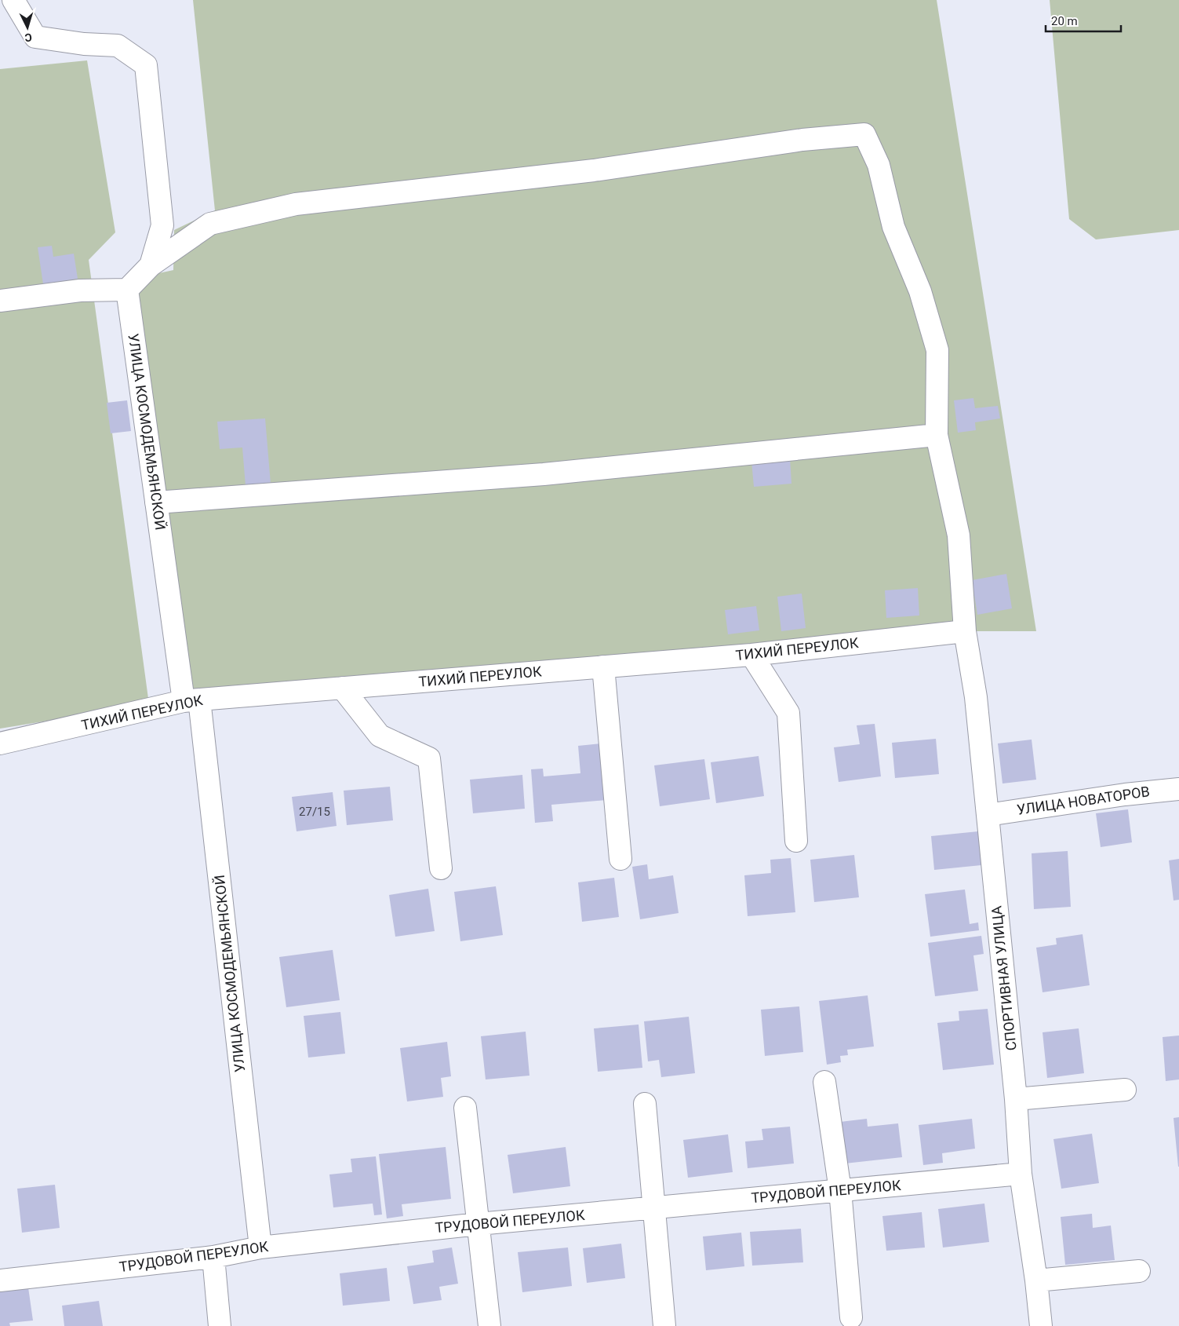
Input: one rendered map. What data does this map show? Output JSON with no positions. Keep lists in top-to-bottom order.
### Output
{
  "streets": {
    "street": [
      "УЛИЦА КОСМОДЕМЬЯНСКОЙ",
      "ТИХИЙ ПЕРЕУЛОК",
      "УЛИЦА НОВАТОРОВ",
      "СПОРТИВНАЯ УЛИЦА",
      "ТРУДОВОЙ ПЕРЕУЛОК"
    ]
  },
  "crossings": [
    ["УЛИЦА КОСМОДЕМЬЯНСКОЙ", "ТИХИЙ ПЕРЕУЛОК"],
    ["УЛИЦА КОСМОДЕМЬЯНСКОЙ", "ТРУДОВОЙ ПЕРЕУЛОК"],
    ["ТИХИЙ ПЕРЕУЛОК", "СПОРТИВНАЯ УЛИЦА"],
    ["УЛИЦА НОВАТОРОВ", "СПОРТИВНАЯ УЛИЦА"],
    ["СПОРТИВНАЯ УЛИЦА", "ТРУДОВОЙ ПЕРЕУЛОК"]
  ],
  "house_numbers": ["27/15"],
  "scale_bar": "20 m",
  "north": "bottom"
}
